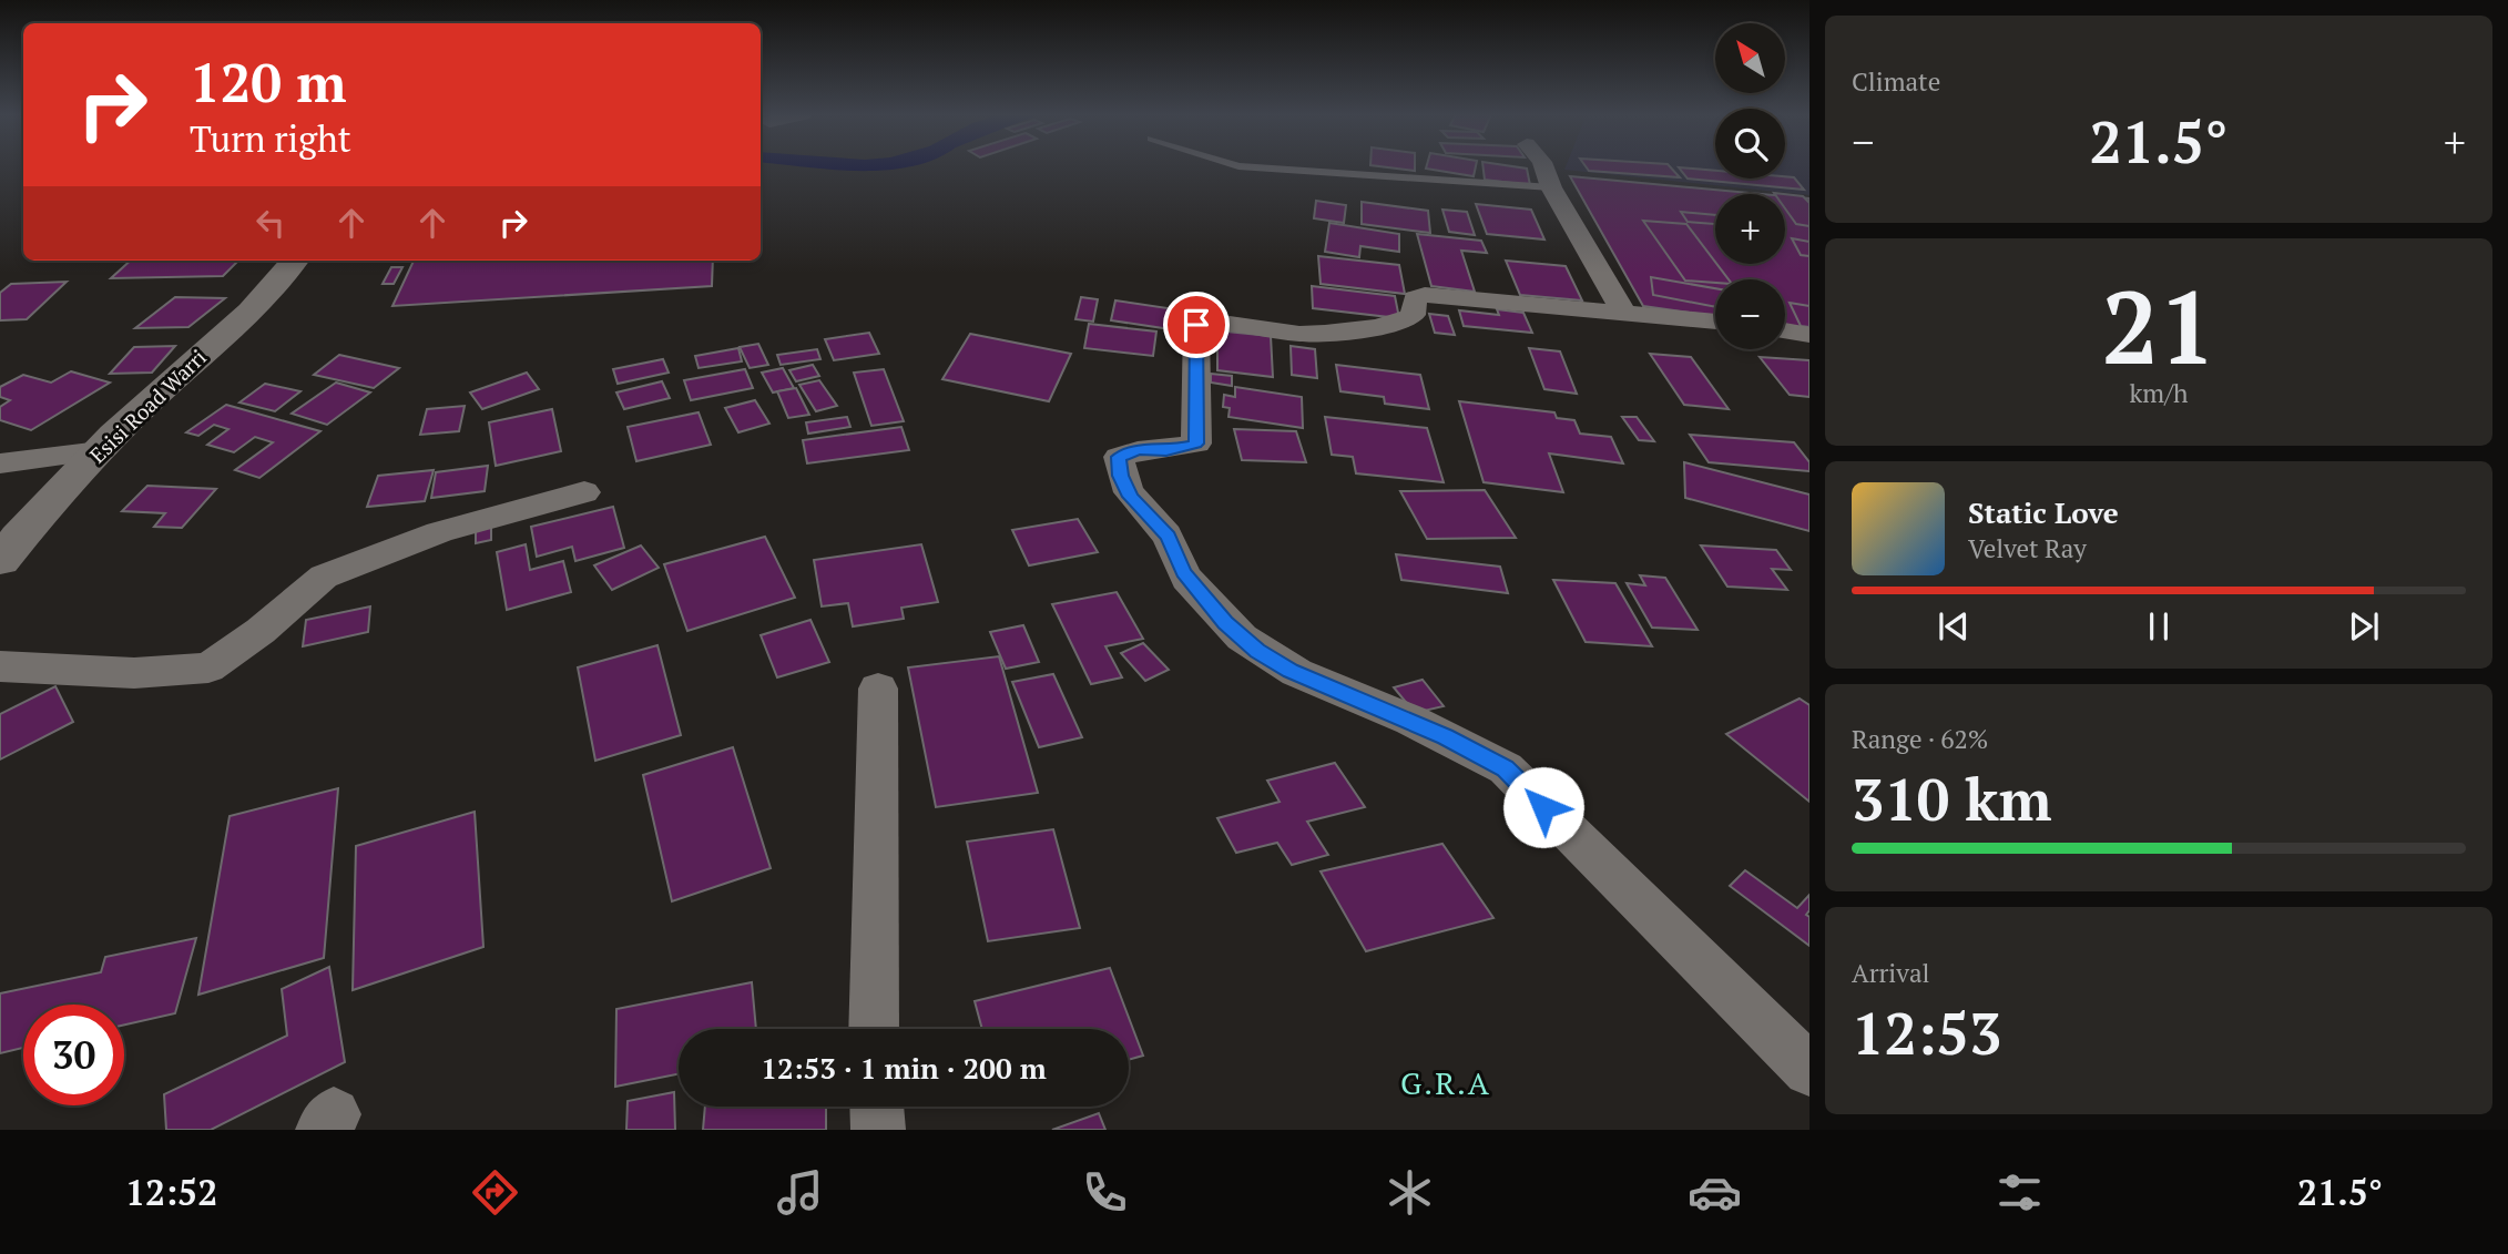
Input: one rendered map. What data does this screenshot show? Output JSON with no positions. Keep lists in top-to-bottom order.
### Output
{
  "streets": {
    "street": ["Esisi Road Warri"]
  },
  "districts": ["G.R.A"],
  "north": "top left",
  "page": {
    "tile": [
      "Climate",
      ["21", "km/h"],
      ["Range · 62%", "310 km"],
      ["Arrival", "12:53"]
    ],
    "map_buttons": ["+", "−"],
    "turn": ["120 m", "Turn right"],
    "heat": ["−", "21.5°", "+"],
    "song": ["Static Love", "Velvet Ray"],
    "limit": "30",
    "trip": "12:53 · 1 min · 200 m",
    "tabs": ["12:52", "21.5°"]
  }
}
